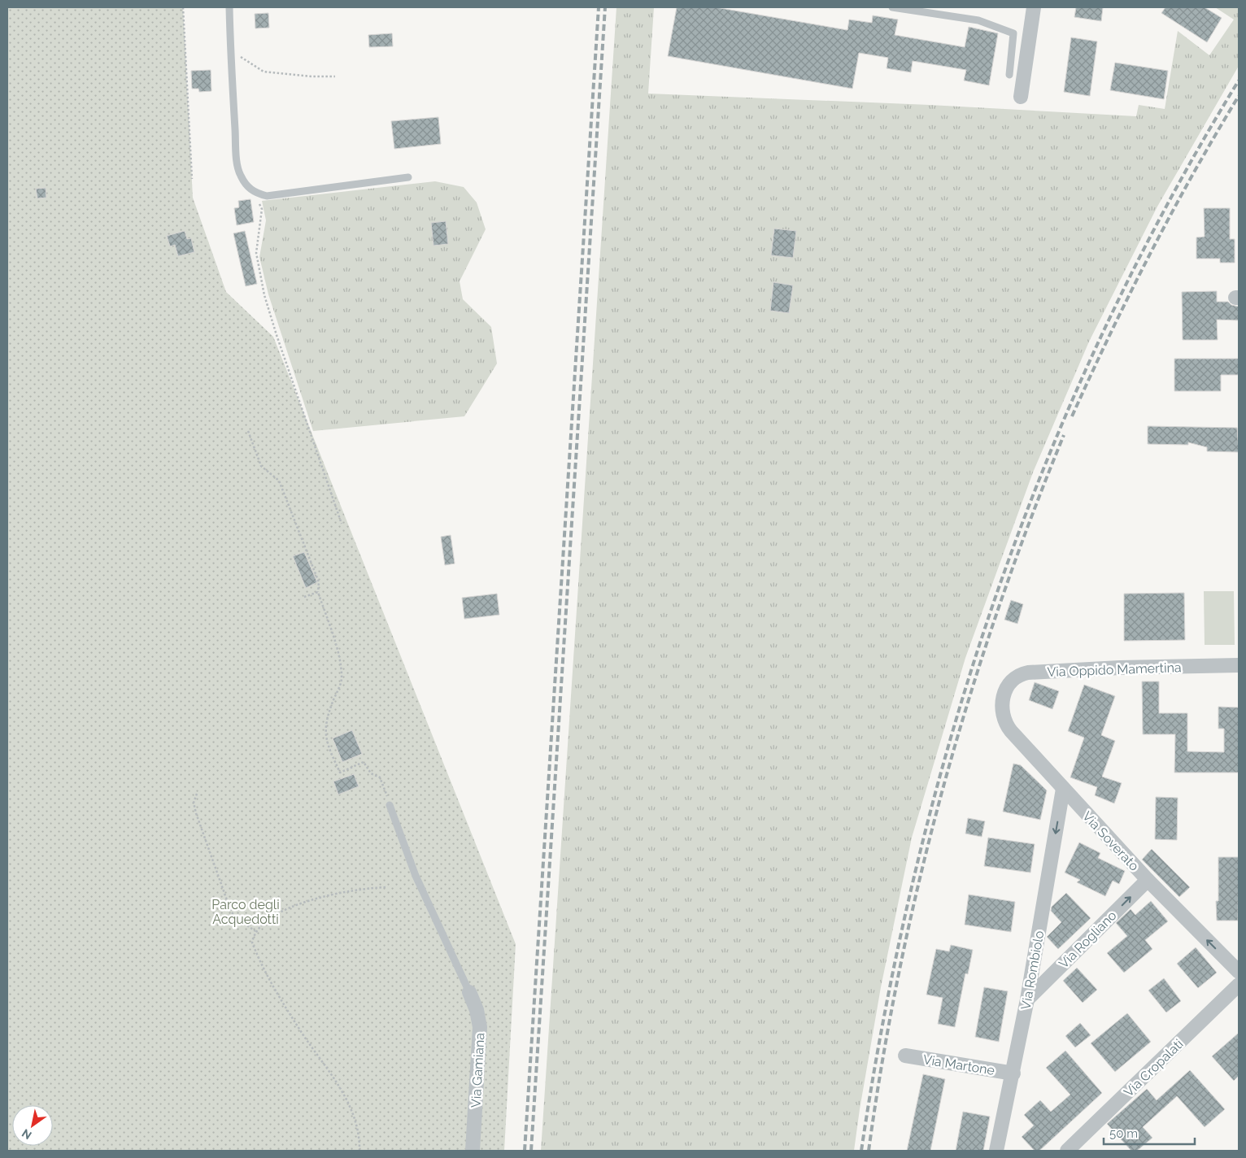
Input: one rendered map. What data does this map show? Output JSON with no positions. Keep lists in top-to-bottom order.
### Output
{
  "streets": {
    "street": [
      "Via Oppido Mamertina",
      "Via Soverato",
      "Via Rogliano",
      "Via Rombiolo",
      "Via Martone",
      "Via Cropalati",
      "Via Gamiana"
    ]
  },
  "crossings": [
    ["Via Oppido Mamertina", "Via Soverato"],
    ["Via Soverato", "Via Rogliano"],
    ["Via Soverato", "Via Rombiolo"],
    ["Via Rogliano", "Via Rombiolo"],
    ["Via Rombiolo", "Via Martone"]
  ],
  "one_way": ["Via Soverato", "Via Rogliano", "Via Rombiolo"],
  "parks": ["Parco degli Acquedotti"],
  "scale_bar": "50 m",
  "north": "bottom left"
}
